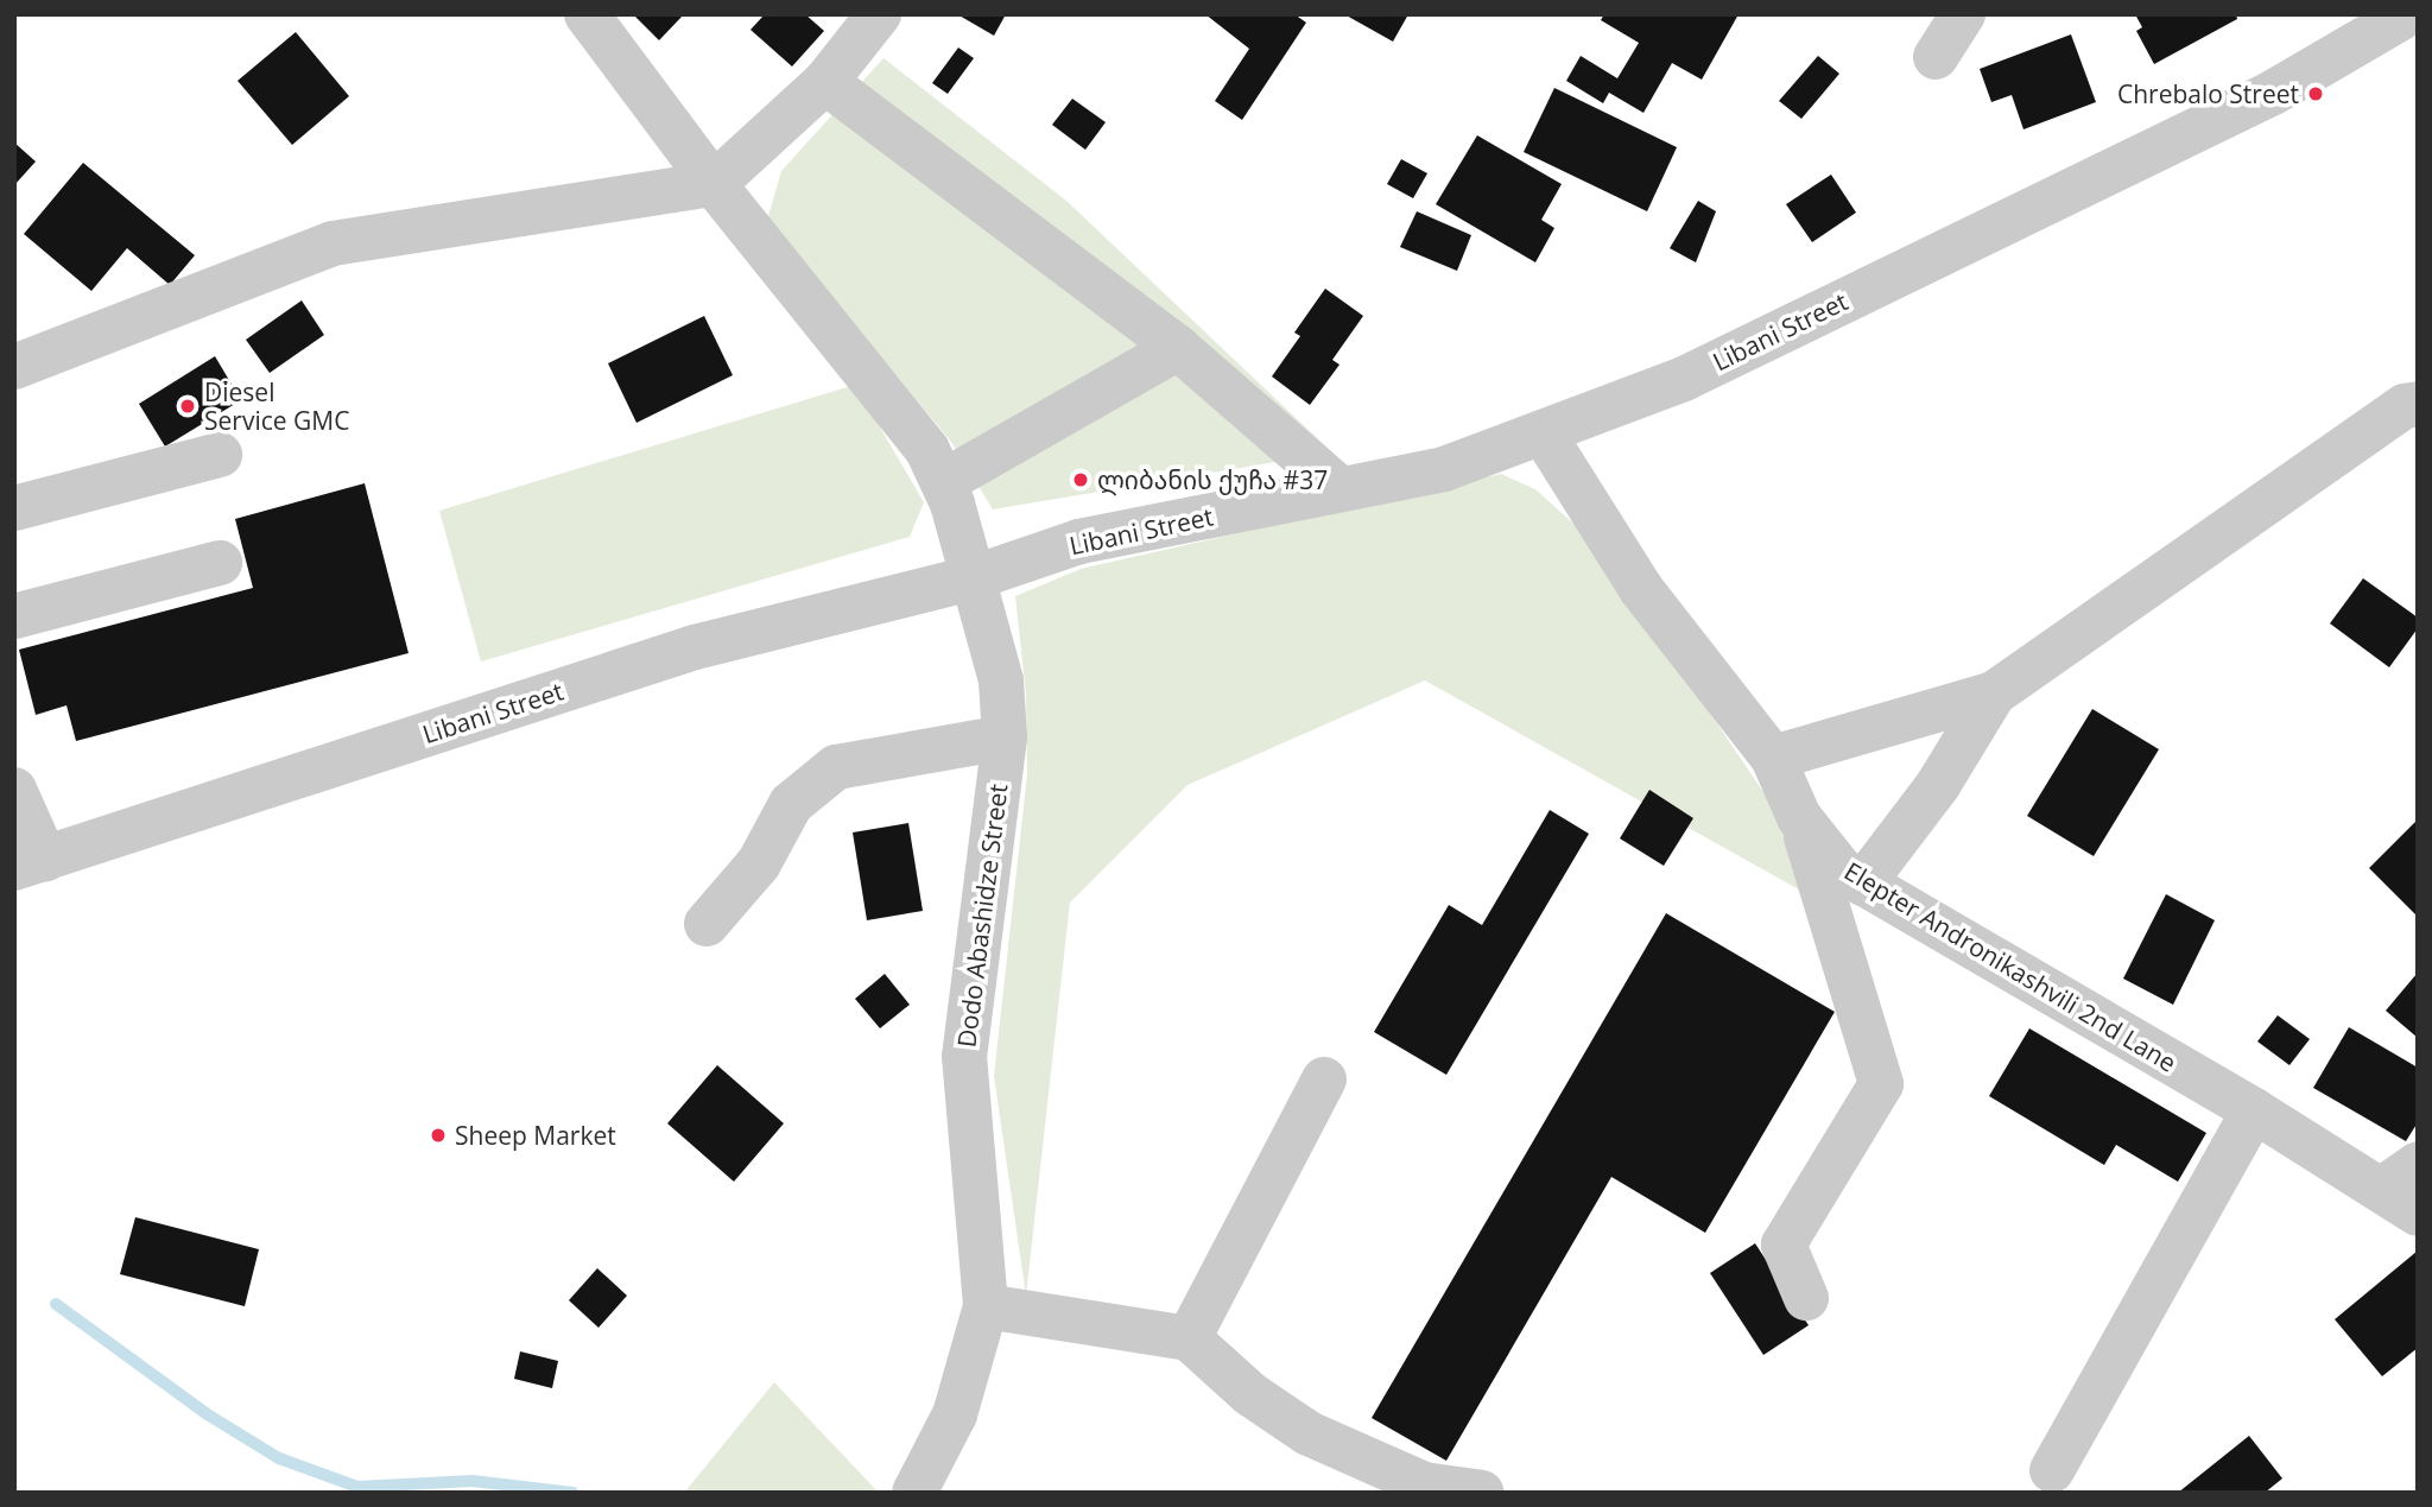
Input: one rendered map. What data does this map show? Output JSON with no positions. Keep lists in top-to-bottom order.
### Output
{
  "streets": {
    "street": ["Libani Street", "Dodo Abashidze Street", "Elepter Andronikashvili 2nd Lane"]
  },
  "crossings": [
    ["Libani Street", "Dodo Abashidze Street"],
    ["Libani Street", "Elepter Andronikashvili 2nd Lane"]
  ],
  "places": [
    "Chrebalo Street",
    "Diesel Service GMC",
    "ლიბანის ქუჩა #37",
    "Sheep Market"
  ]
}
